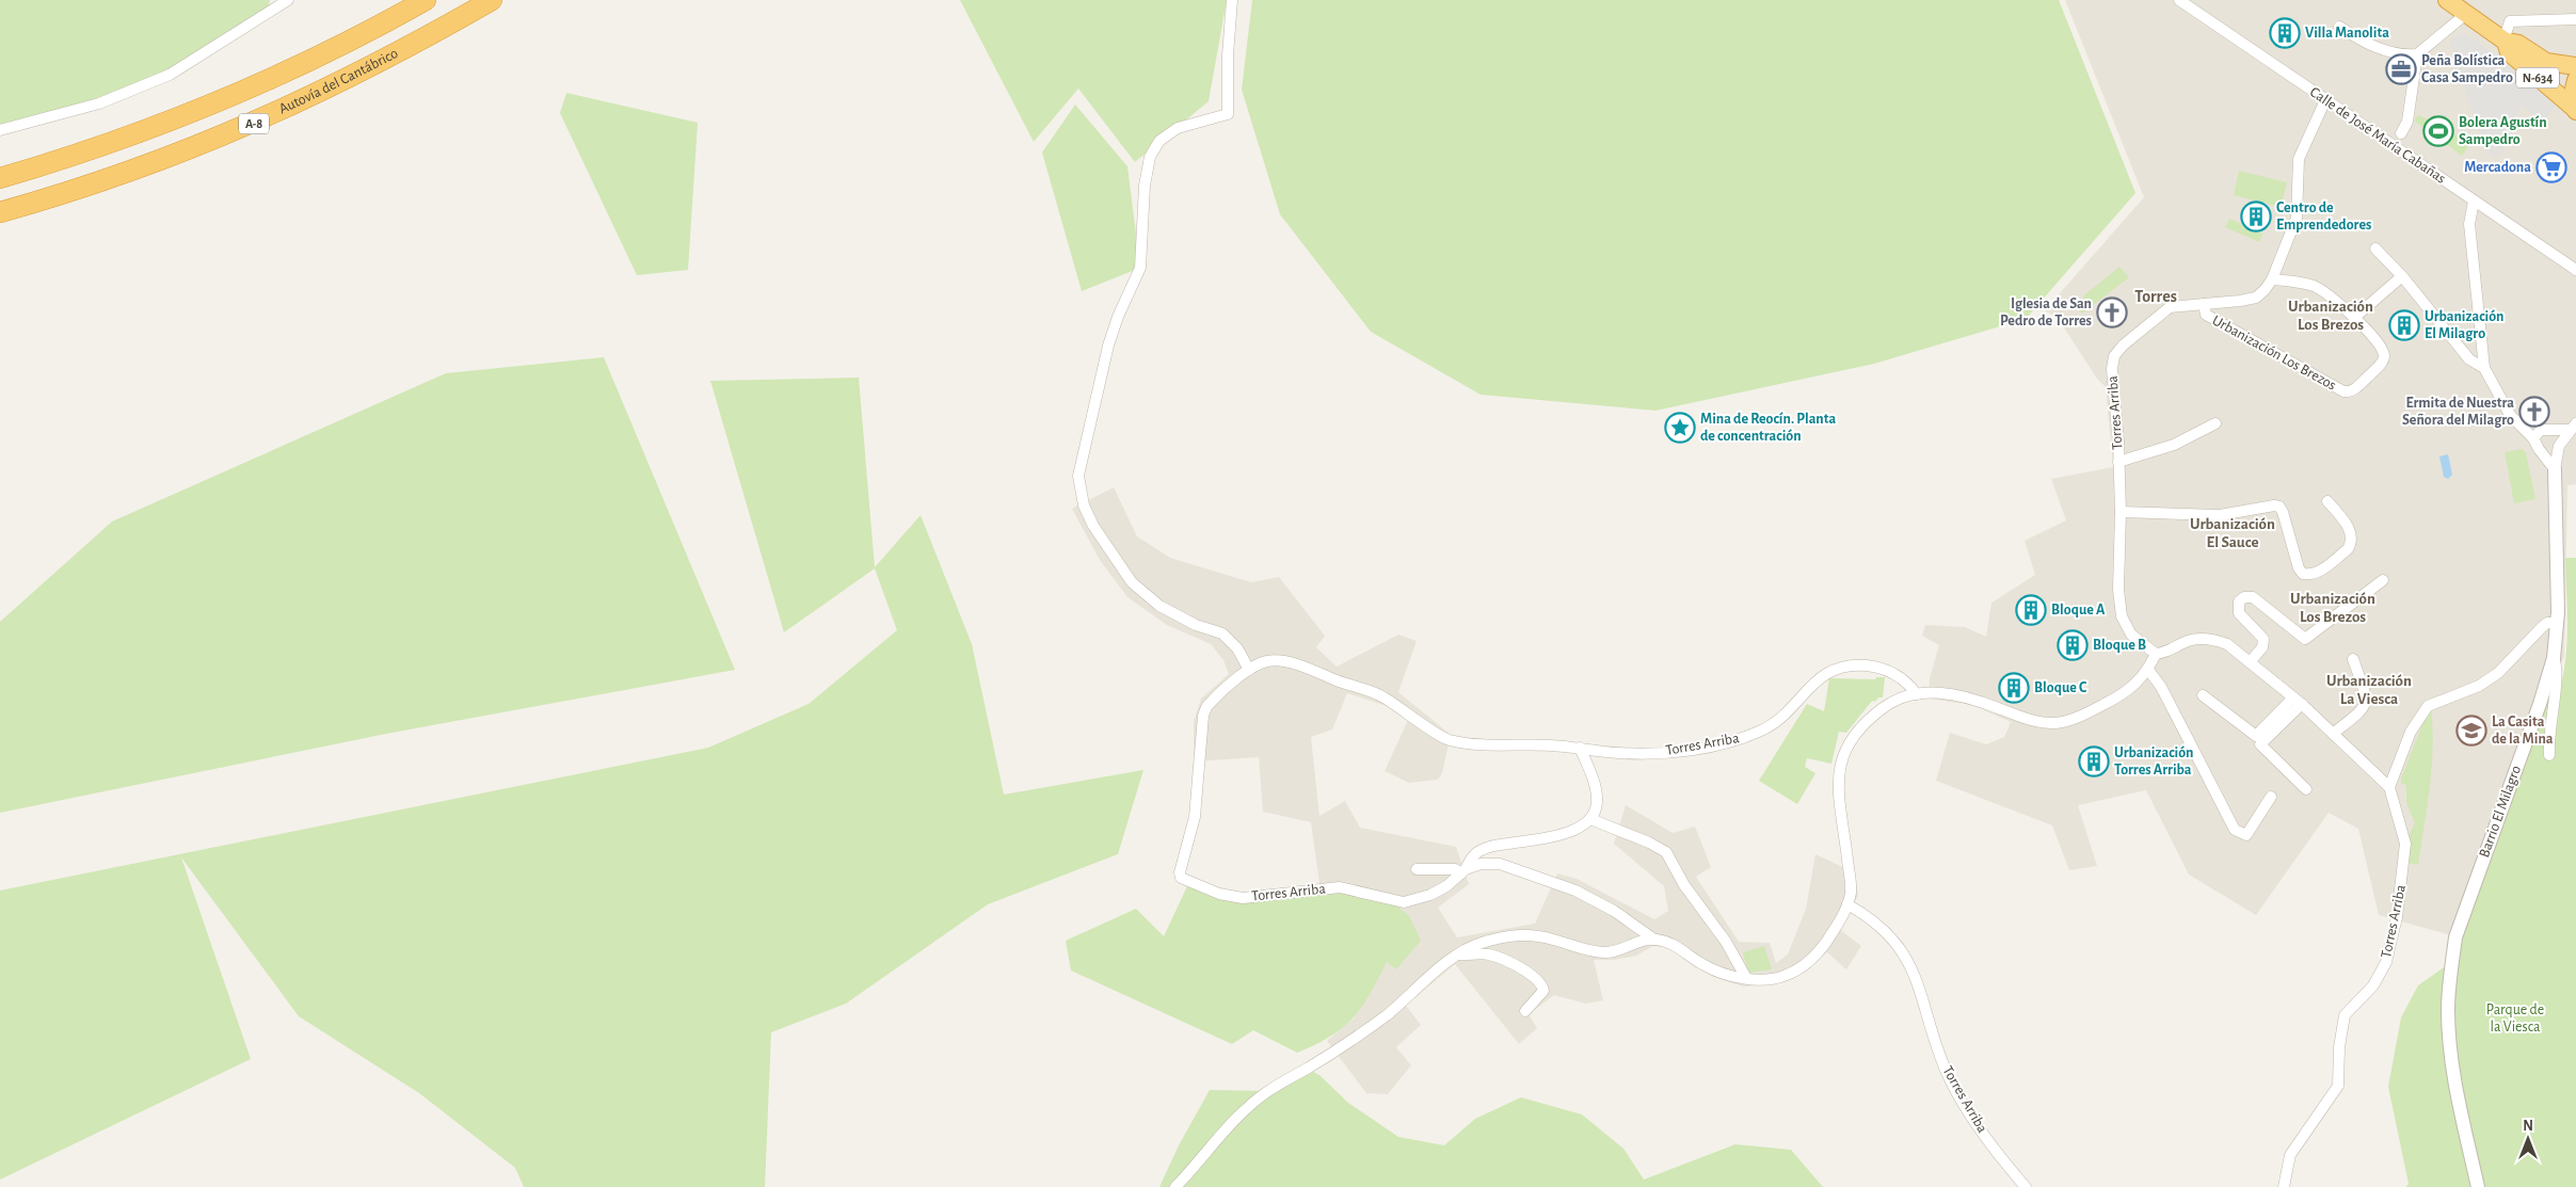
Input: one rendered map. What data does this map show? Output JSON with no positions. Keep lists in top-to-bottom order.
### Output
{
  "streets": {
    "highway": ["N-634", "Autovía del Cantábrico", "A-8"],
    "street": [
      "Calle de José María Cabañas",
      "Urbanización Los Brezos",
      "Torres Arriba",
      "Barrio El Milagro"
    ]
  },
  "crossings": [
    ["Calle de José María Cabañas", "Torres Arriba"],
    ["Urbanización Los Brezos", "Torres Arriba"]
  ],
  "districts": [
    "Torres",
    "Urbanización Los Brezos",
    "Urbanización El Sauce",
    "Urbanización Los Brezos",
    "Urbanización La Viesca"
  ],
  "parks": ["Parque de la Viesca"],
  "places": {
    "building": [
      "Villa Manolita",
      "Centro de Emprendedores",
      "Urbanización El Milagro",
      "Bloque A",
      "Bloque B",
      "Bloque C",
      "Urbanización Torres Arriba"
    ],
    "office": ["Peña Bolística Casa Sampedro"],
    "sports": ["Bolera Agustín Sampedro"],
    "supermarket": ["Mercadona"],
    "church": ["Iglesia de San Pedro de Torres", "Ermita de Nuestra Señora del Milagro"],
    "place": ["Mina de Reocín. Planta de concentración"],
    "school or university": ["La Casita de la Mina"]
  },
  "north": "top"
}
